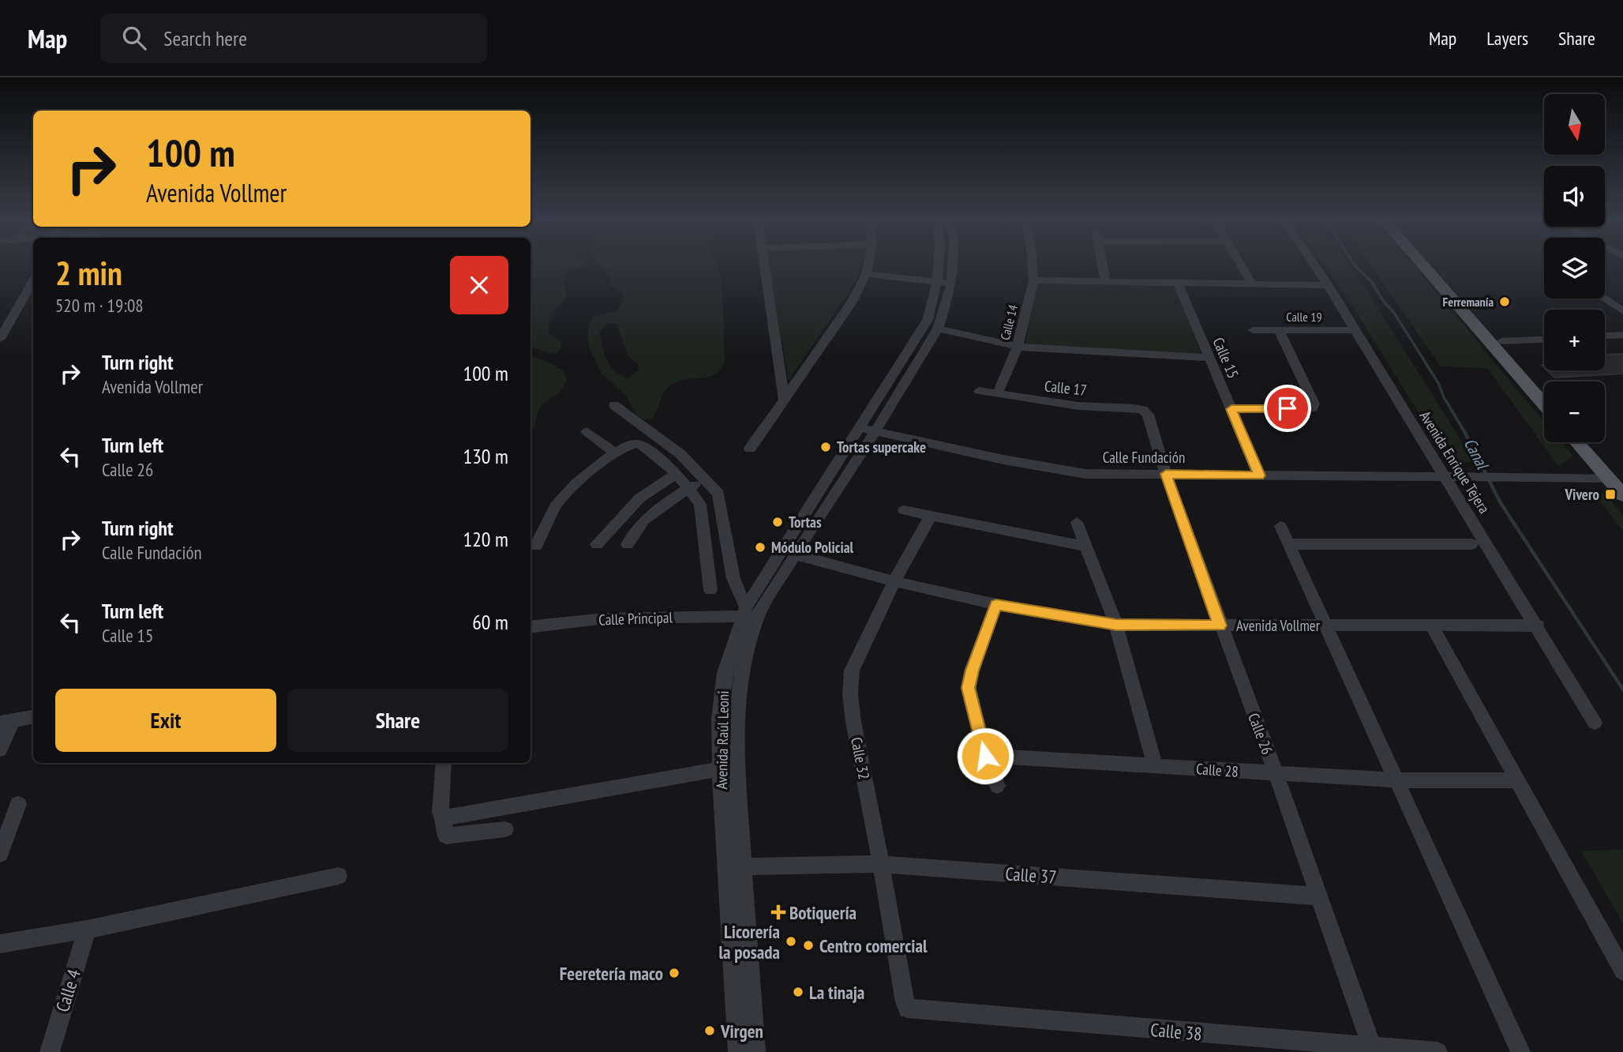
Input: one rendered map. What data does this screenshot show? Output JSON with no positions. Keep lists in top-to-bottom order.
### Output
{
  "streets": {
    "street": [
      "Calle 19",
      "Calle 14",
      "Calle 15",
      "Calle 17",
      "Calle Fundación",
      "Avenida Enrique Tejera",
      "Calle Principal",
      "Avenida Vollmer",
      "Calle 26",
      "Avenida Raúl Leoni",
      "Calle 32",
      "Calle 28",
      "Calle 37",
      "Calle 4",
      "Calle 38"
    ]
  },
  "crossings": [
    ["Calle 19", "Avenida Enrique Tejera"],
    ["Calle 14", "Calle 17"],
    ["Calle 15", "Calle Fundación"],
    ["Calle 17", "Calle 26"],
    ["Calle Fundación", "Avenida Enrique Tejera"],
    ["Calle Fundación", "Calle 26"],
    ["Calle Fundación", "Avenida Raúl Leoni"],
    ["Avenida Enrique Tejera", "Avenida Vollmer"],
    ["Calle Principal", "Avenida Raúl Leoni"],
    ["Avenida Vollmer", "Calle 26"],
    ["Avenida Vollmer", "Avenida Raúl Leoni"],
    ["Avenida Vollmer", "Calle 32"],
    ["Calle 26", "Calle 28"],
    ["Calle 26", "Calle 37"],
    ["Calle 26", "Calle 38"],
    ["Avenida Raúl Leoni", "Calle 37"],
    ["Calle 32", "Calle 37"],
    ["Calle 32", "Calle 38"]
  ],
  "water": ["Canal"],
  "places": {
    "other": [
      "Ferremanía",
      "Tortas supercake",
      "Tortas",
      "Módulo Policial",
      "Licorería la posada",
      "Centro comercial",
      "Feeretería maco",
      "La tinaja",
      "Virgen"
    ],
    "transit": ["Vivero"],
    "health": ["Botiquería"]
  },
  "north": "bottom",
  "page": {
    "header": "Map",
    "search": "Search here",
    "nav": ["Map", "Layers", "Share"],
    "map_buttons": ["+", "−"],
    "turn": ["100 m", "Avenida Vollmer"],
    "heading": ["2 min", "520 m · 19:08"],
    "list": [
      {
        "name": "Turn right",
        "note": "Avenida Vollmer",
        "value": "100 m"
      },
      {
        "name": "Turn left",
        "note": "Calle 26",
        "value": "130 m"
      },
      {
        "name": "Turn right",
        "note": "Calle Fundación",
        "value": "120 m"
      },
      {
        "name": "Turn left",
        "note": "Calle 15",
        "value": "60 m"
      }
    ],
    "buttons": ["Exit", "Share"]
  }
}
